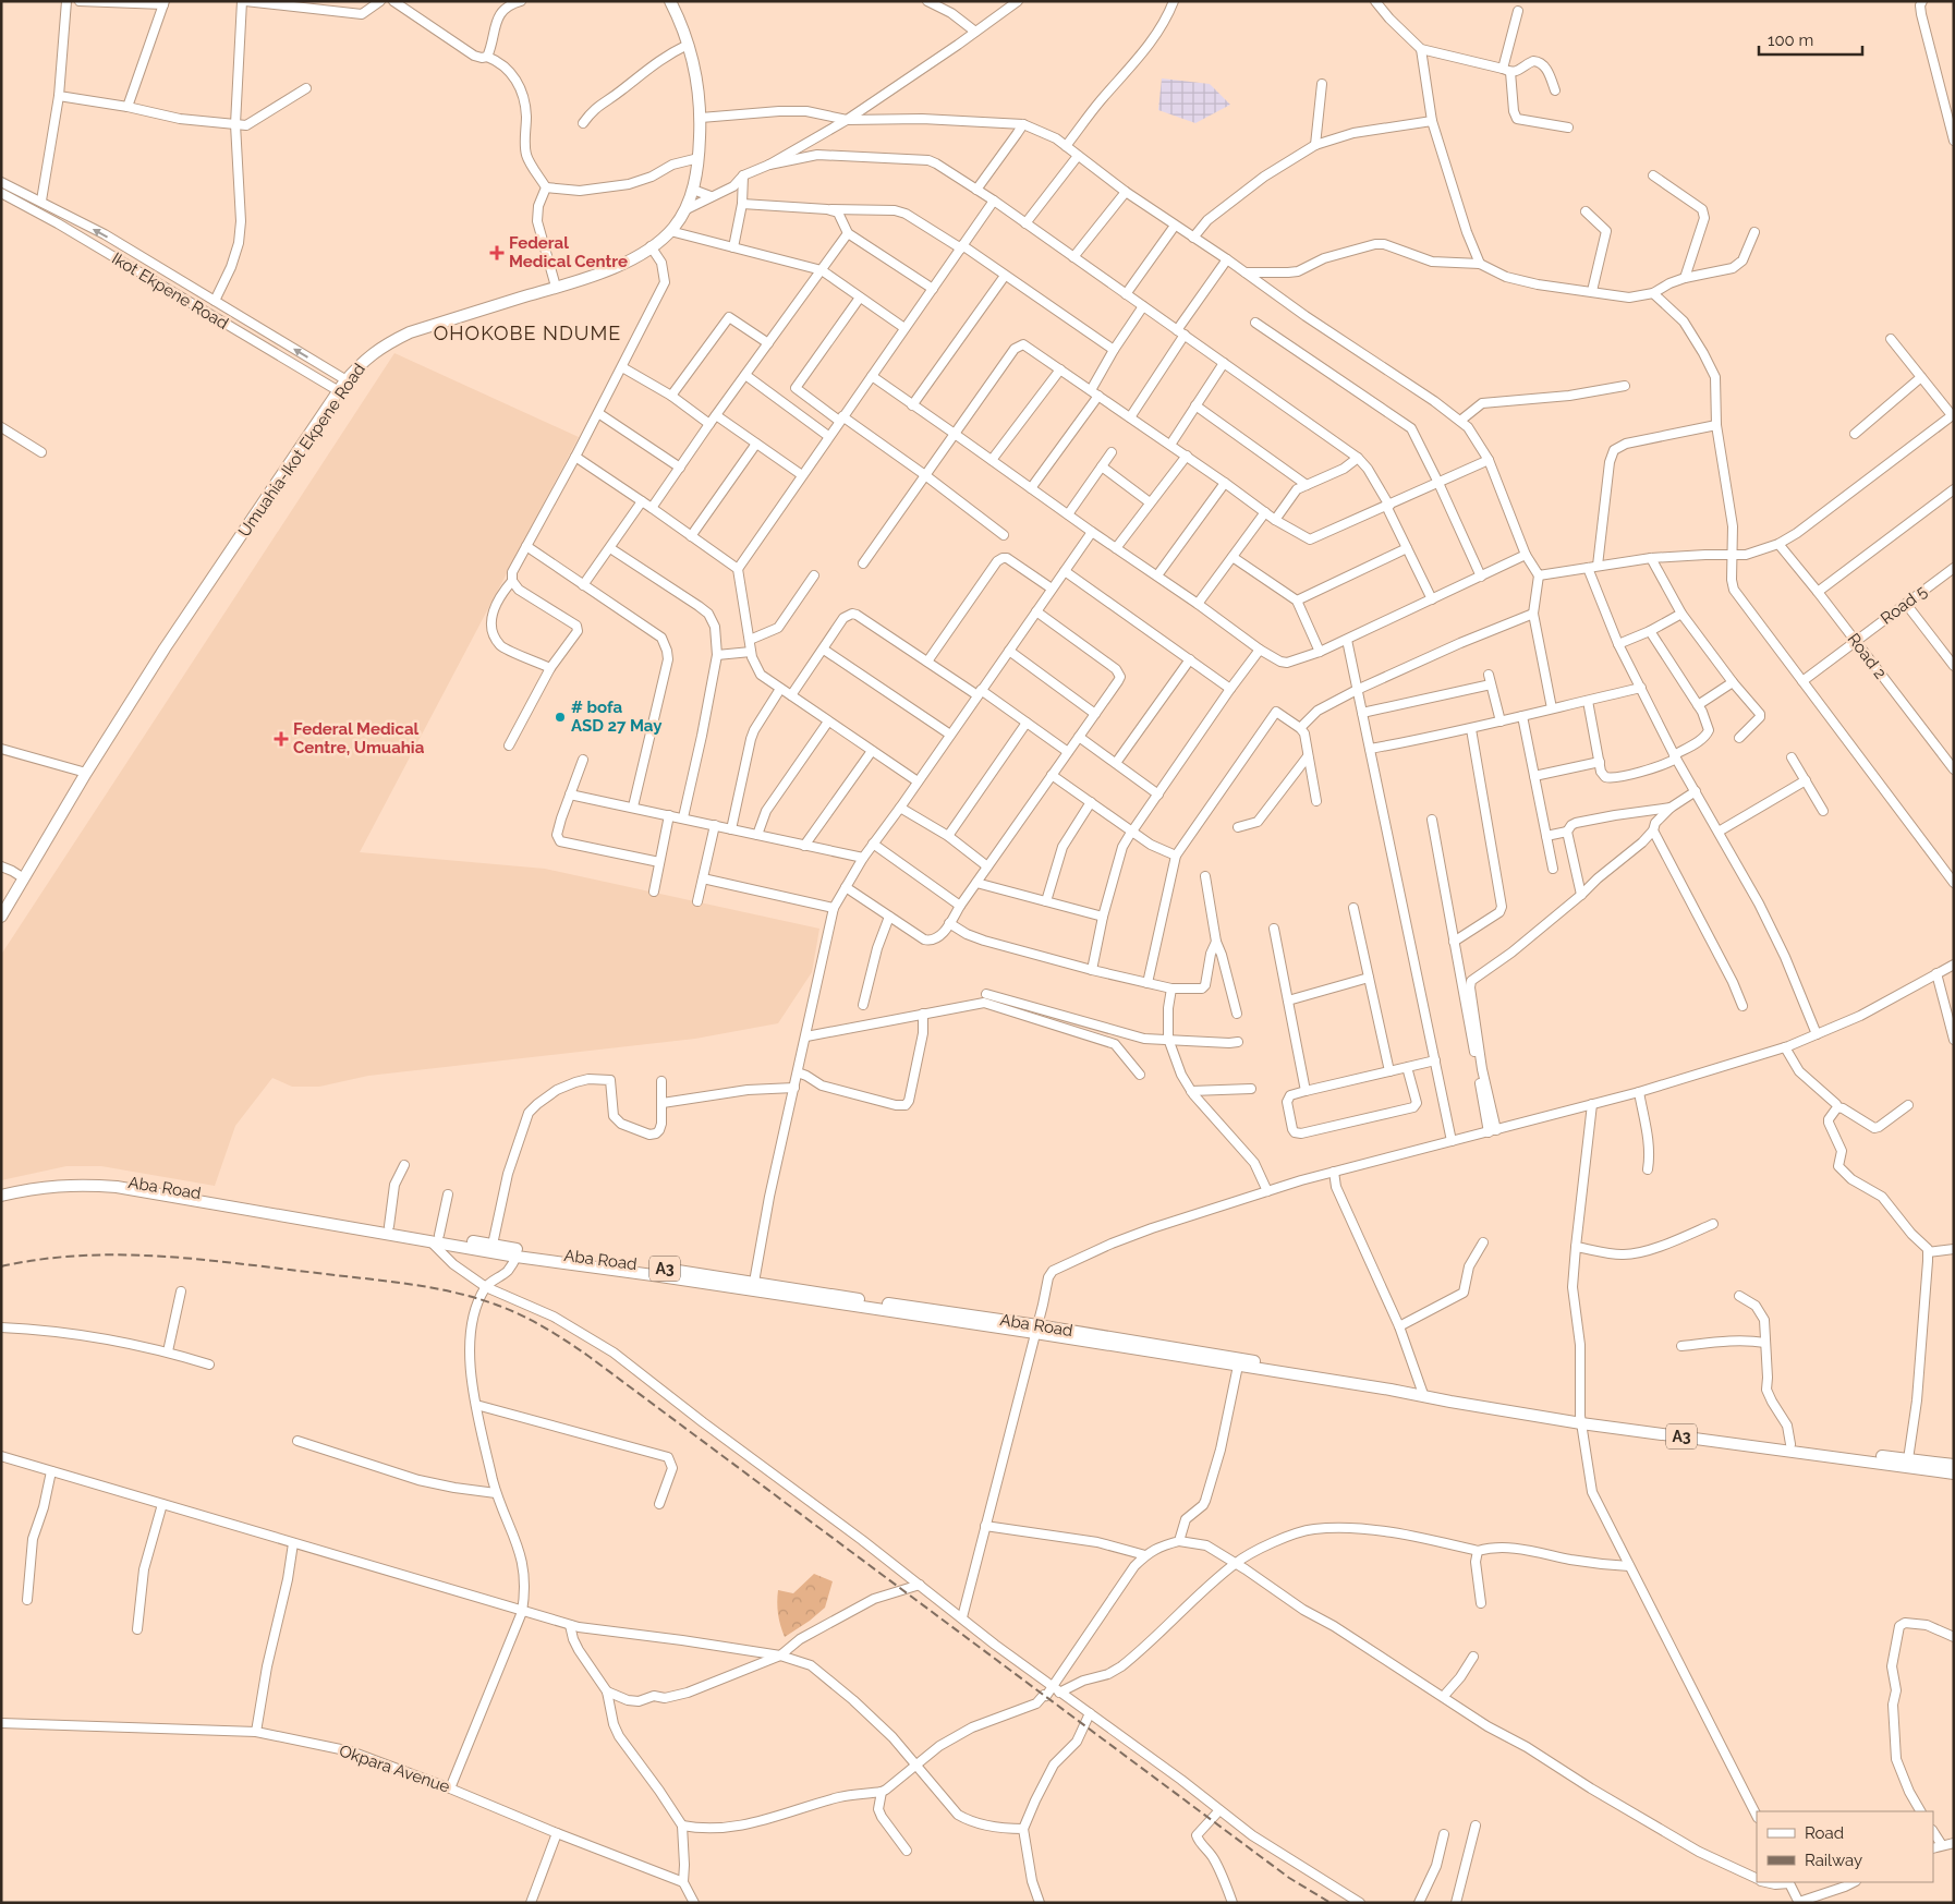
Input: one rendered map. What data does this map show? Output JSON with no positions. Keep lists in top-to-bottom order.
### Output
{
  "streets": {
    "main road": ["Umuahia-Ikot Ekpene Road", "Aba Road", "A3"],
    "street": [
      "Ikot Ekpene Road",
      "Road 5",
      "Road 2",
      "Okpara Avenue"
    ]
  },
  "crossings": [
    ["Ikot Ekpene Road", "Umuahia-Ikot Ekpene Road"],
    ["Road 5", "Road 2"],
    ["Aba Road", "A3"]
  ],
  "districts": ["OHOKOBE NDUME"],
  "places": {
    "health": ["Federal Medical Centre", "Federal Medical Centre, Umuahia"],
    "other": ["# bofa ASD 27 May"]
  },
  "legend": ["Road", "Railway"],
  "scale_bar": "100 m"
}
